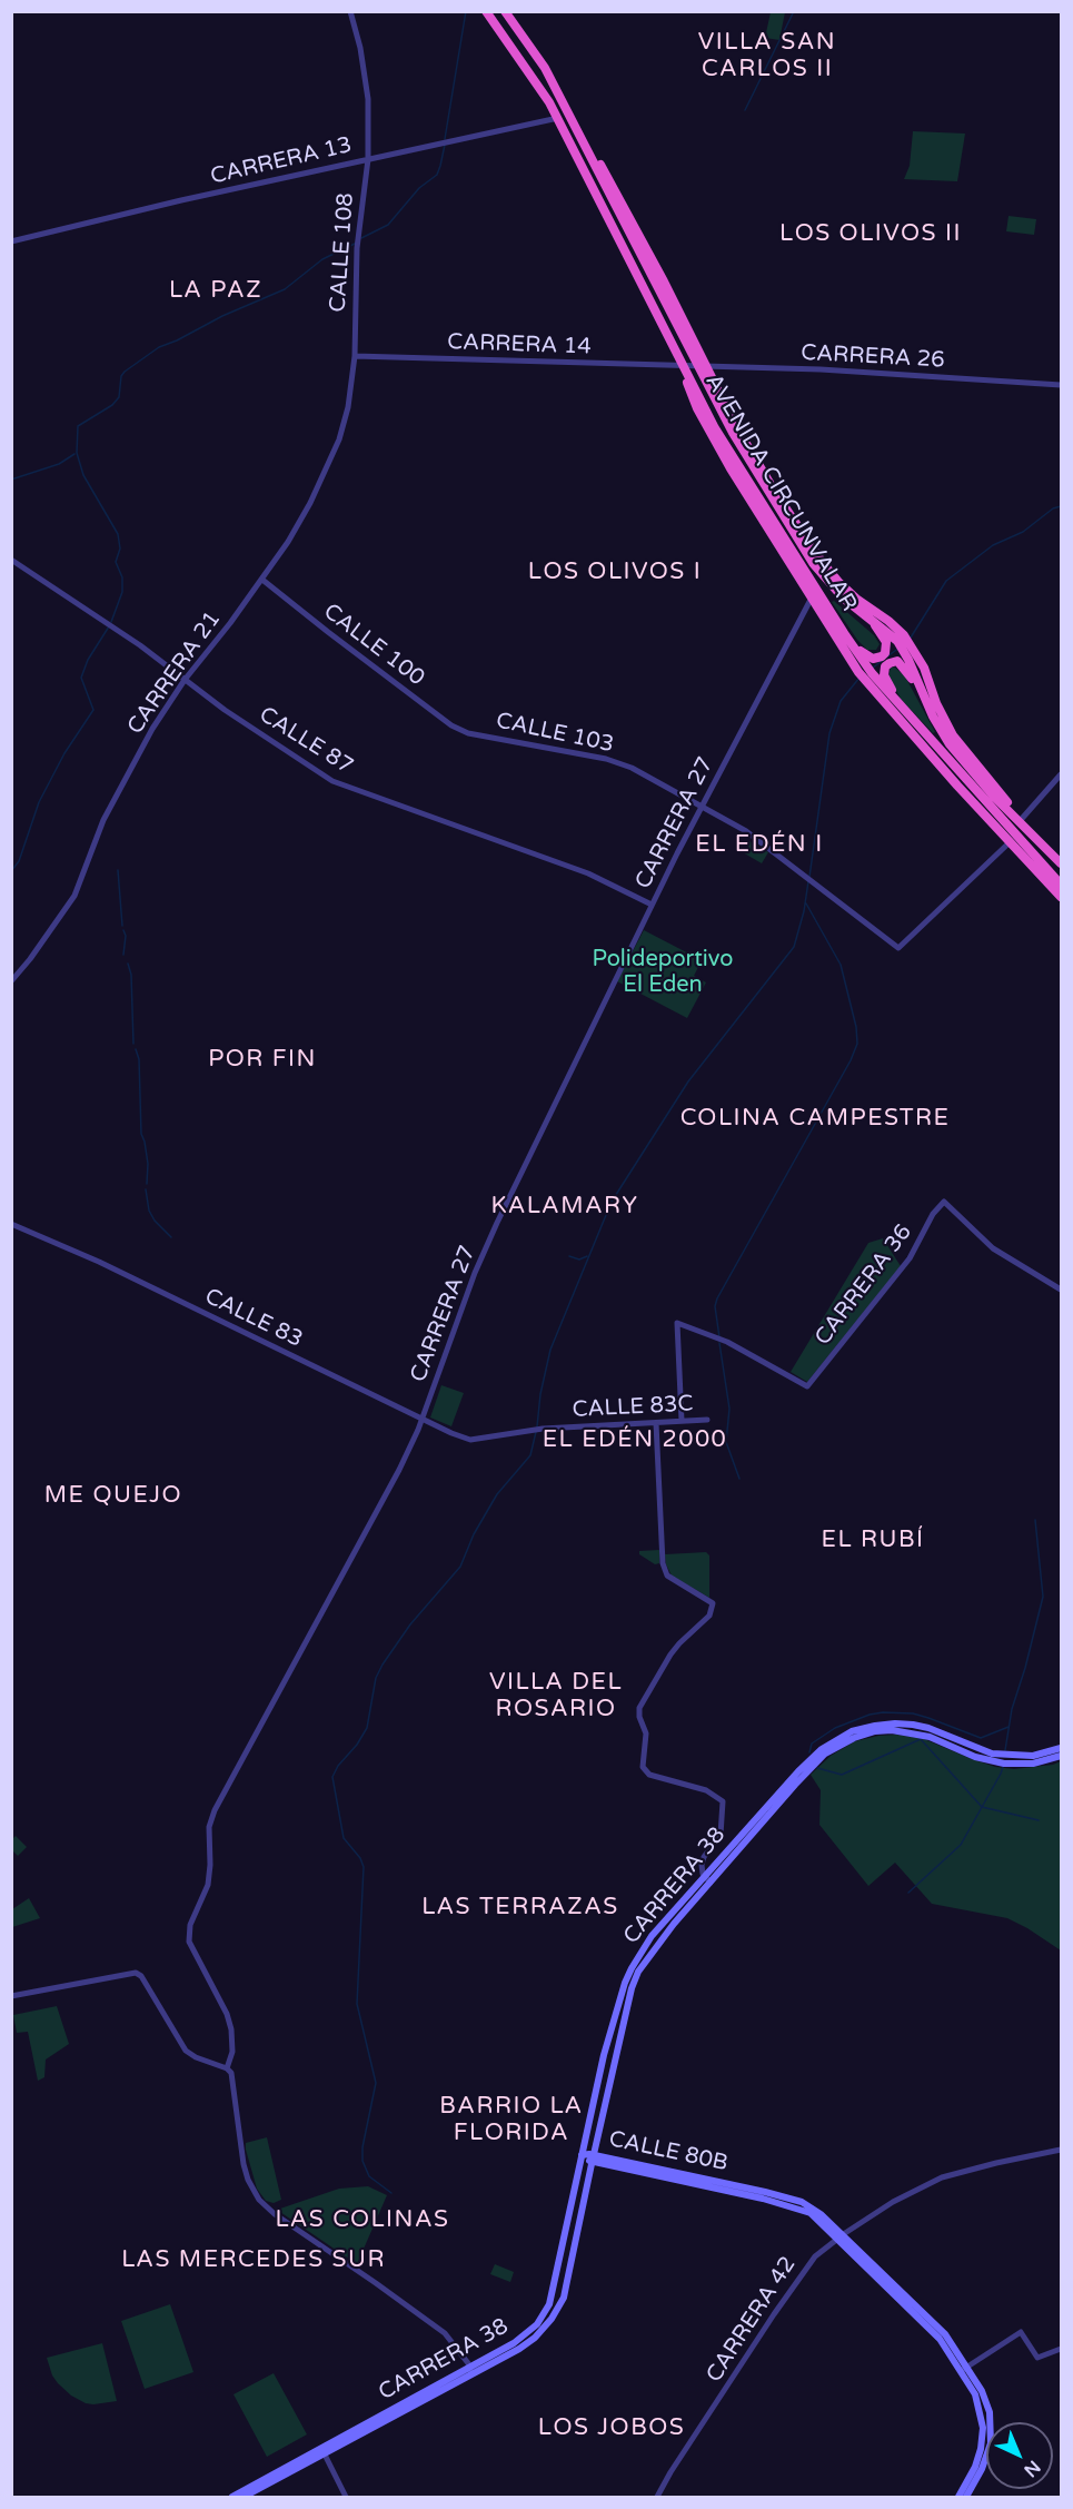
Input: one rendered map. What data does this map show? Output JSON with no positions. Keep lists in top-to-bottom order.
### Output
{
  "streets": {
    "highway": ["AVENIDA CIRCUNVALAR"],
    "main road": ["CARRERA 38", "CALLE 80B"],
    "street": [
      "CARRERA 13",
      "CALLE 108",
      "CARRERA 14",
      "CARRERA 26",
      "CALLE 100",
      "CARRERA 21",
      "CALLE 103",
      "CALLE 87",
      "CARRERA 27",
      "CARRERA 36",
      "CALLE 83",
      "CALLE 83C",
      "CARRERA 42"
    ]
  },
  "crossings": [
    ["CARRERA 13", "CALLE 108"],
    ["CARRERA 13", "AVENIDA CIRCUNVALAR"],
    ["CALLE 108", "CARRERA 14"],
    ["CALLE 108", "CARRERA 21"],
    ["CARRERA 14", "CARRERA 26"],
    ["CARRERA 14", "AVENIDA CIRCUNVALAR"],
    ["CARRERA 26", "AVENIDA CIRCUNVALAR"],
    ["CALLE 100", "CARRERA 21"],
    ["CALLE 100", "CALLE 103"],
    ["CARRERA 21", "CALLE 87"],
    ["CALLE 103", "CARRERA 27"],
    ["CALLE 87", "CARRERA 27"],
    ["CARRERA 27", "CALLE 83"],
    ["CARRERA 36", "CALLE 83C"],
    ["CALLE 83", "CALLE 83C"],
    ["CARRERA 38", "CALLE 80B"],
    ["CALLE 80B", "CARRERA 42"]
  ],
  "districts": [
    "VILLA SAN CARLOS II",
    "LOS OLIVOS II",
    "LA PAZ",
    "LOS OLIVOS I",
    "EL EDÉN I",
    "POR FIN",
    "COLINA CAMPESTRE",
    "KALAMARY",
    "EL EDÉN 2000",
    "ME QUEJO",
    "EL RUBÍ",
    "VILLA DEL ROSARIO",
    "LAS TERRAZAS",
    "BARRIO LA FLORIDA",
    "LAS COLINAS",
    "LAS MERCEDES SUR",
    "LOS JOBOS"
  ],
  "parks": ["Polideportivo El Eden"],
  "north": "bottom right"
}
